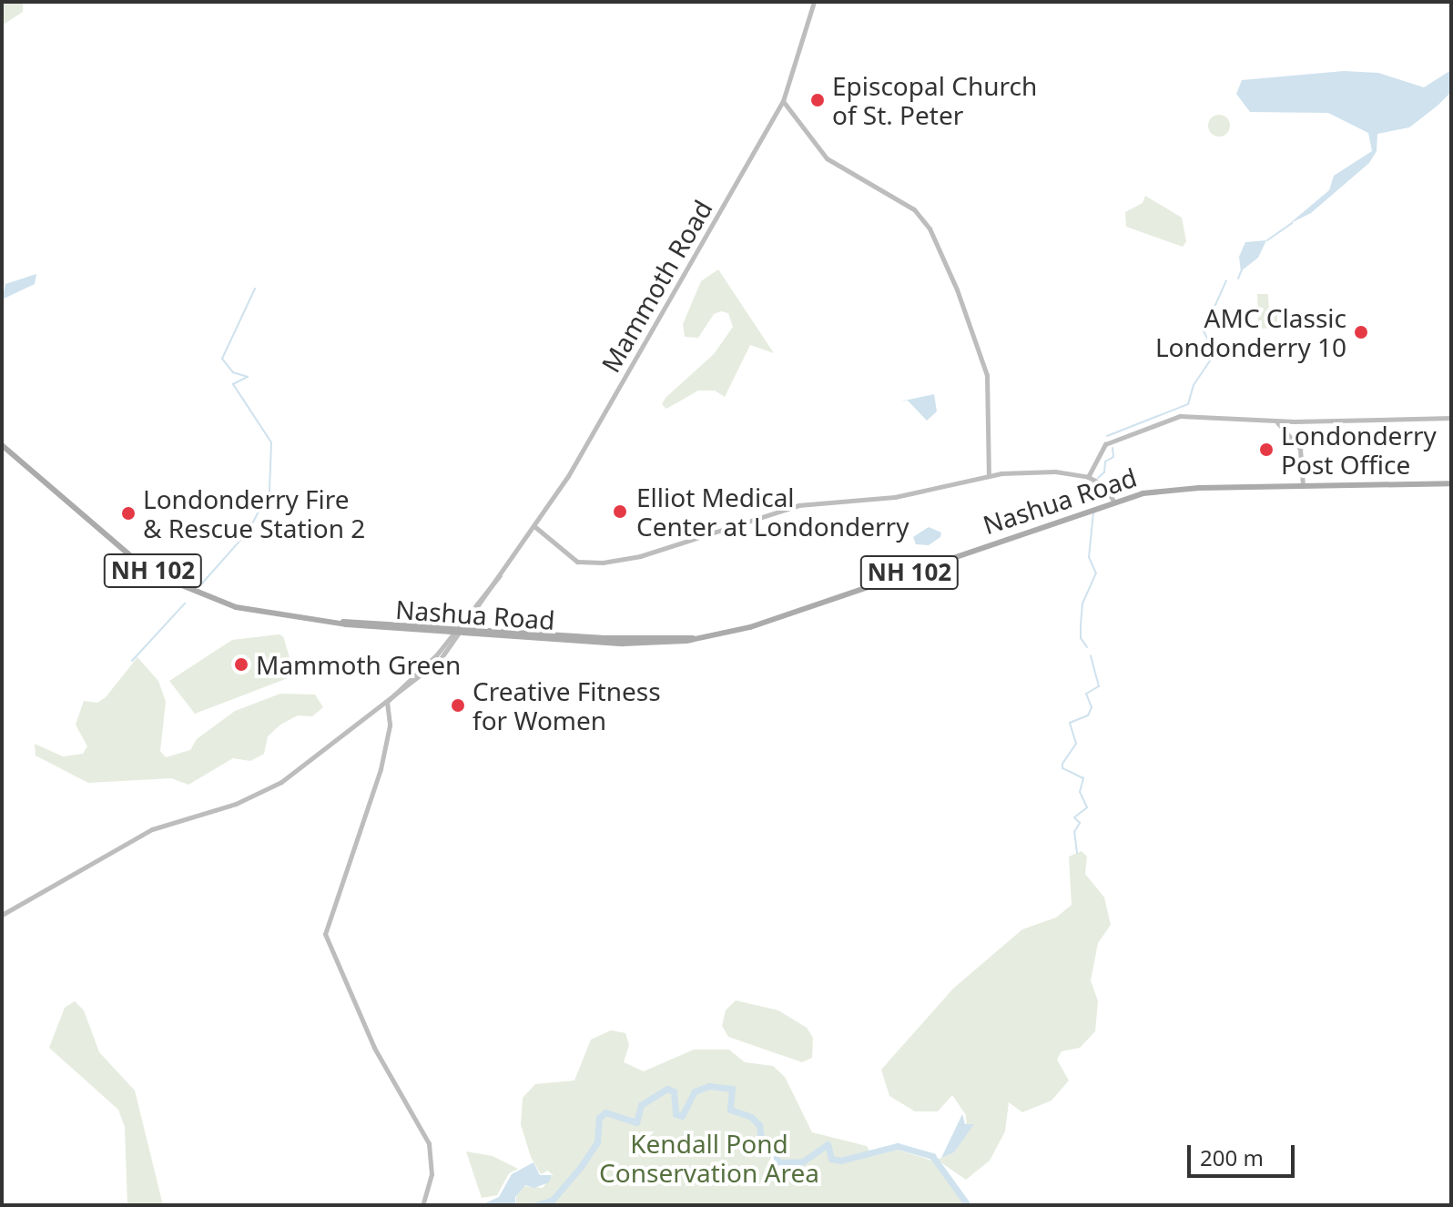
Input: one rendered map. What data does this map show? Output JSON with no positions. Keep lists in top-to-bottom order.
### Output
{
  "streets": {
    "main road": ["Nashua Road", "NH 102"],
    "street": ["Mammoth Road"]
  },
  "crossings": [
    ["Mammoth Road", "Nashua Road"]
  ],
  "parks": ["Kendall Pond Conservation Area"],
  "places": [
    "Episcopal Church of St. Peter",
    "AMC Classic Londonderry 10",
    "Londonderry Post Office",
    "Elliot Medical Center at Londonderry",
    "Londonderry Fire & Rescue Station 2",
    "Mammoth Green",
    "Creative Fitness for Women"
  ],
  "scale_bar": "200 m"
}
